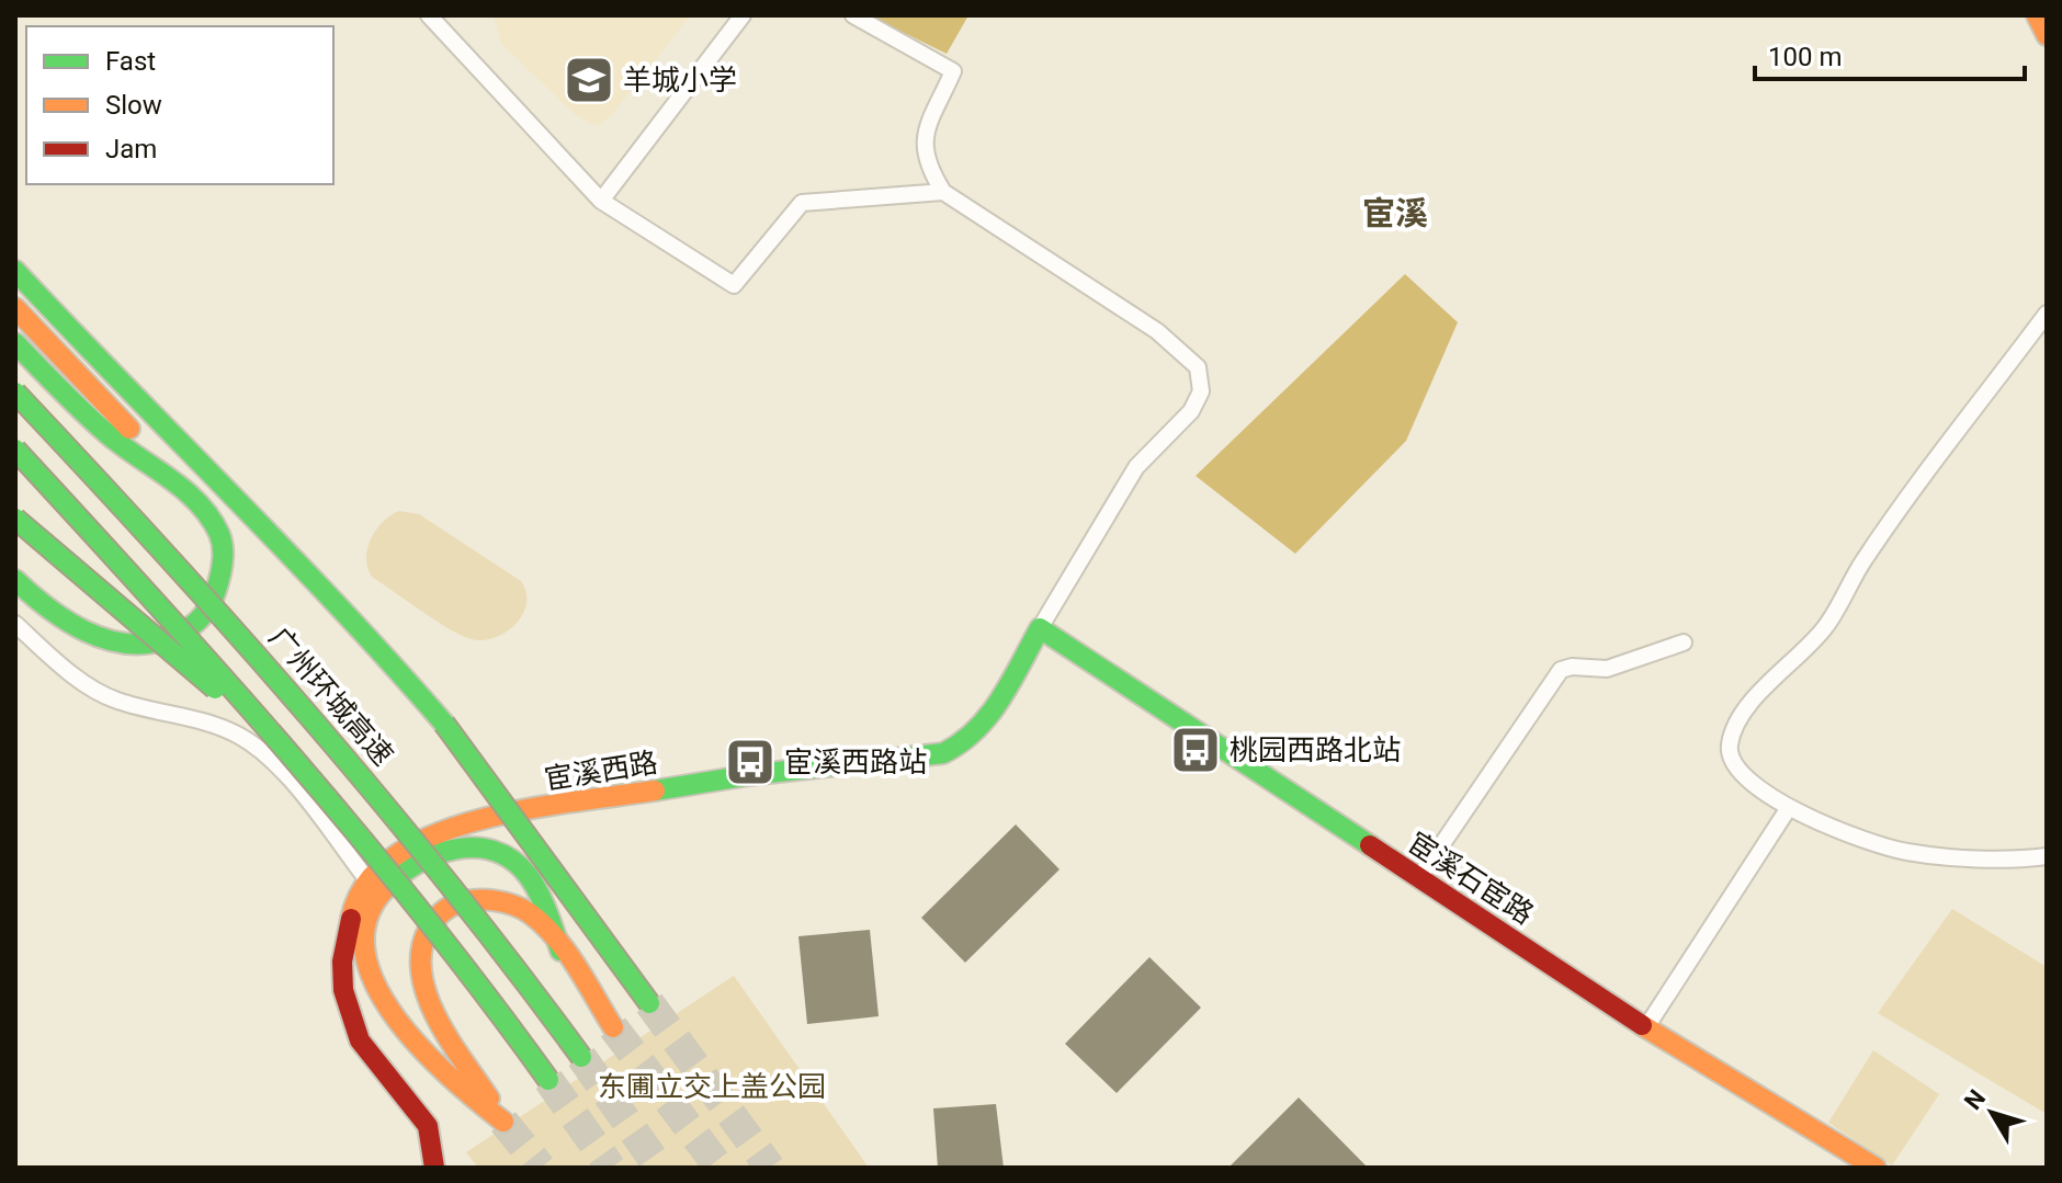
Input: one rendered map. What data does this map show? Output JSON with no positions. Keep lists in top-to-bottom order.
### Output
{
  "streets": {
    "main road": ["广州环城高速", "宦溪西路", "宦溪石宦路"]
  },
  "crossings": [
    ["宦溪西路", "宦溪石宦路"]
  ],
  "districts": ["宦溪"],
  "parks": ["东圃立交上盖公园"],
  "places": {
    "school or university": ["羊城小学"],
    "bus stop": ["桃园西路北站", "宦溪西路站"]
  },
  "legend": ["Fast", "Slow", "Jam"],
  "scale_bar": "100 m",
  "north": "top left"
}
